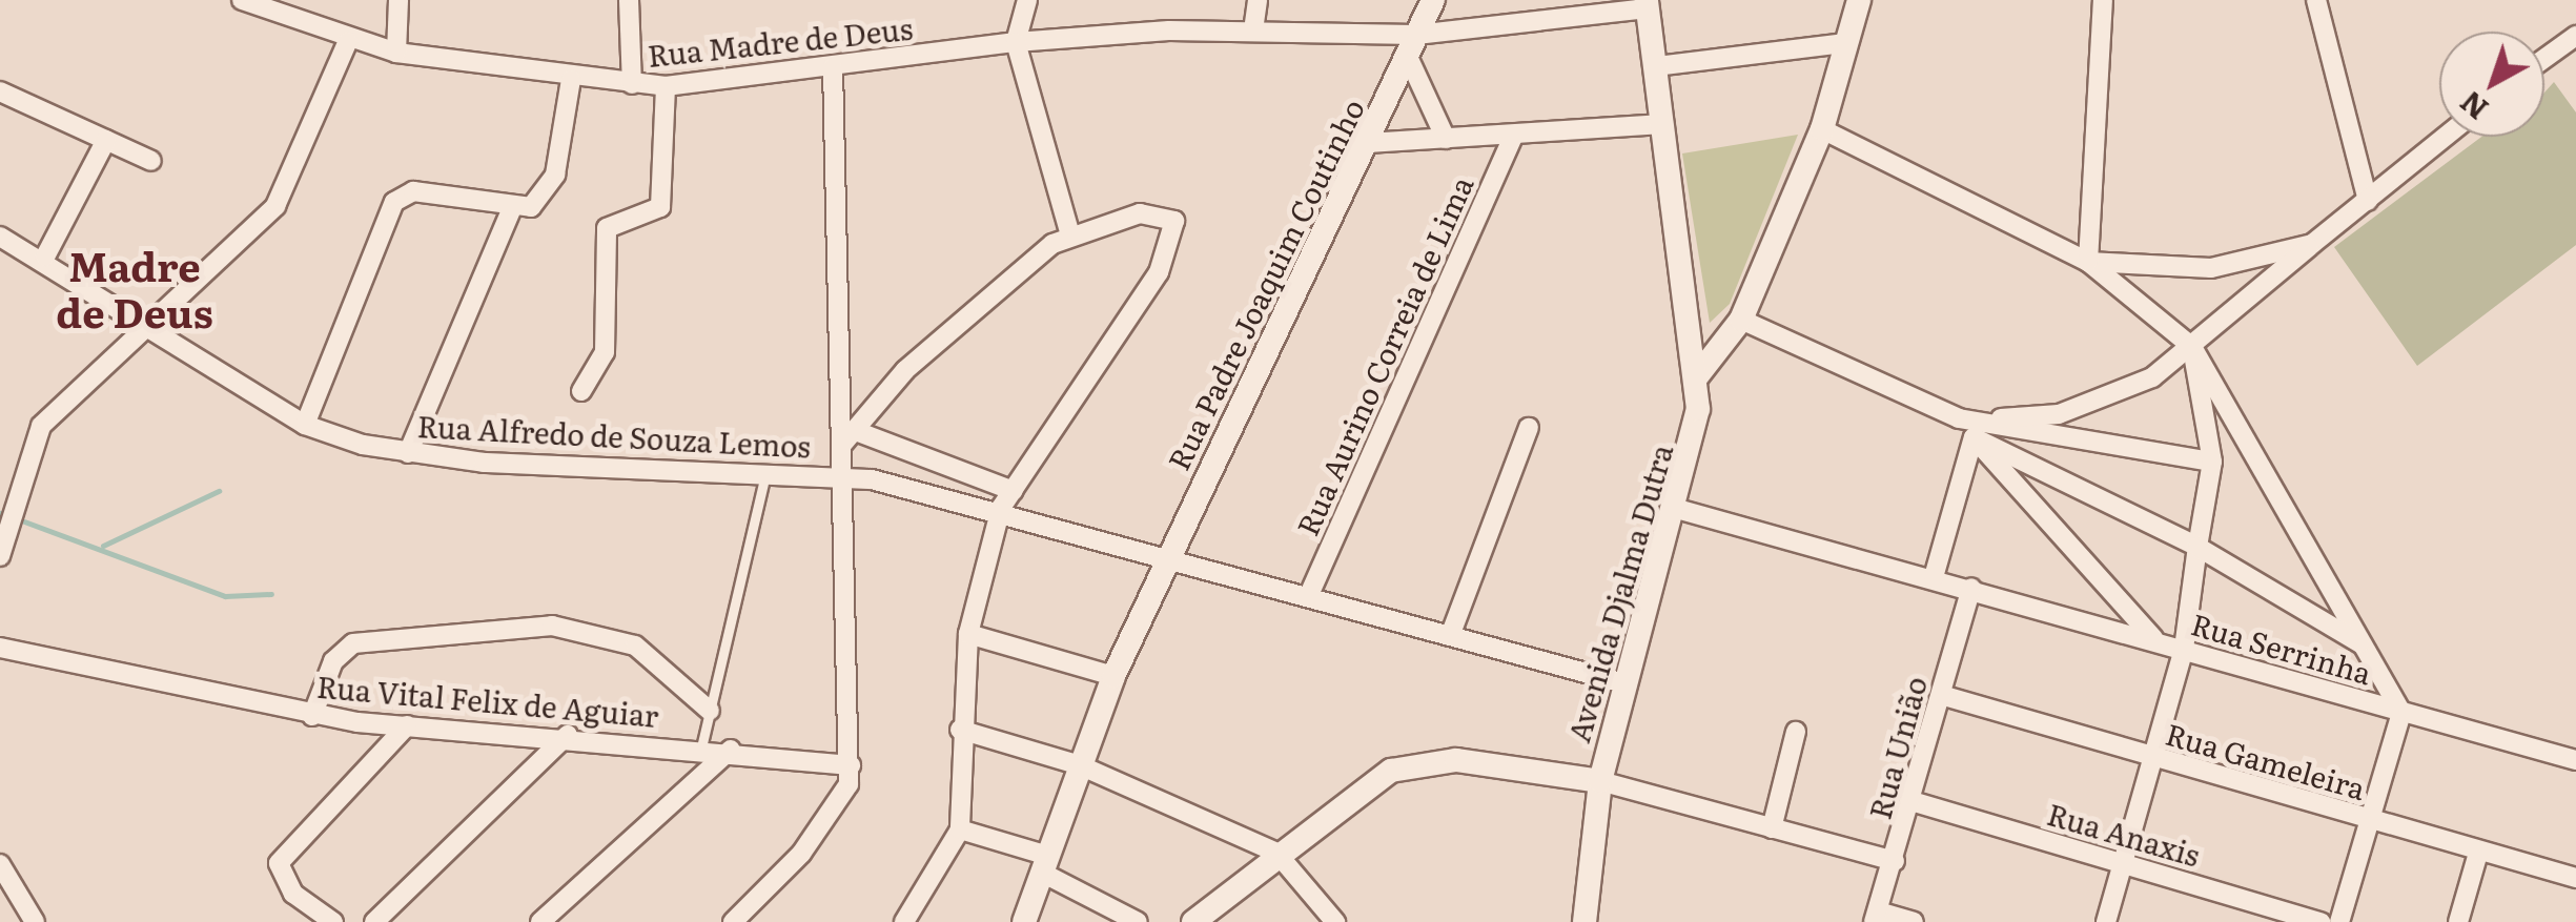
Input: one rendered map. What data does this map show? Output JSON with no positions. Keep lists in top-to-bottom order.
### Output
{
  "streets": {
    "street": [
      "Rua Madre de Deus",
      "Rua Padre Joaquim Coutinho",
      "Rua Aurino Correia de Lima",
      "Rua Alfredo de Souza Lemos",
      "Avenida Djalma Dutra",
      "Rua Serrinha",
      "Rua Vital Felix de Aguiar",
      "Rua União",
      "Rua Gameleira",
      "Rua Anaxis"
    ]
  },
  "crossings": [
    ["Rua Madre de Deus", "Rua Padre Joaquim Coutinho"],
    ["Rua Madre de Deus", "Rua Alfredo de Souza Lemos"],
    ["Rua Padre Joaquim Coutinho", "Rua Alfredo de Souza Lemos"],
    ["Rua Aurino Correia de Lima", "Rua Alfredo de Souza Lemos"],
    ["Rua Alfredo de Souza Lemos", "Avenida Djalma Dutra"],
    ["Rua Alfredo de Souza Lemos", "Rua Vital Felix de Aguiar"],
    ["Avenida Djalma Dutra", "Rua Serrinha"],
    ["Rua Serrinha", "Rua União"],
    ["Rua União", "Rua Gameleira"],
    ["Rua União", "Rua Anaxis"]
  ],
  "districts": ["Madre de Deus"],
  "north": "bottom left"
}
